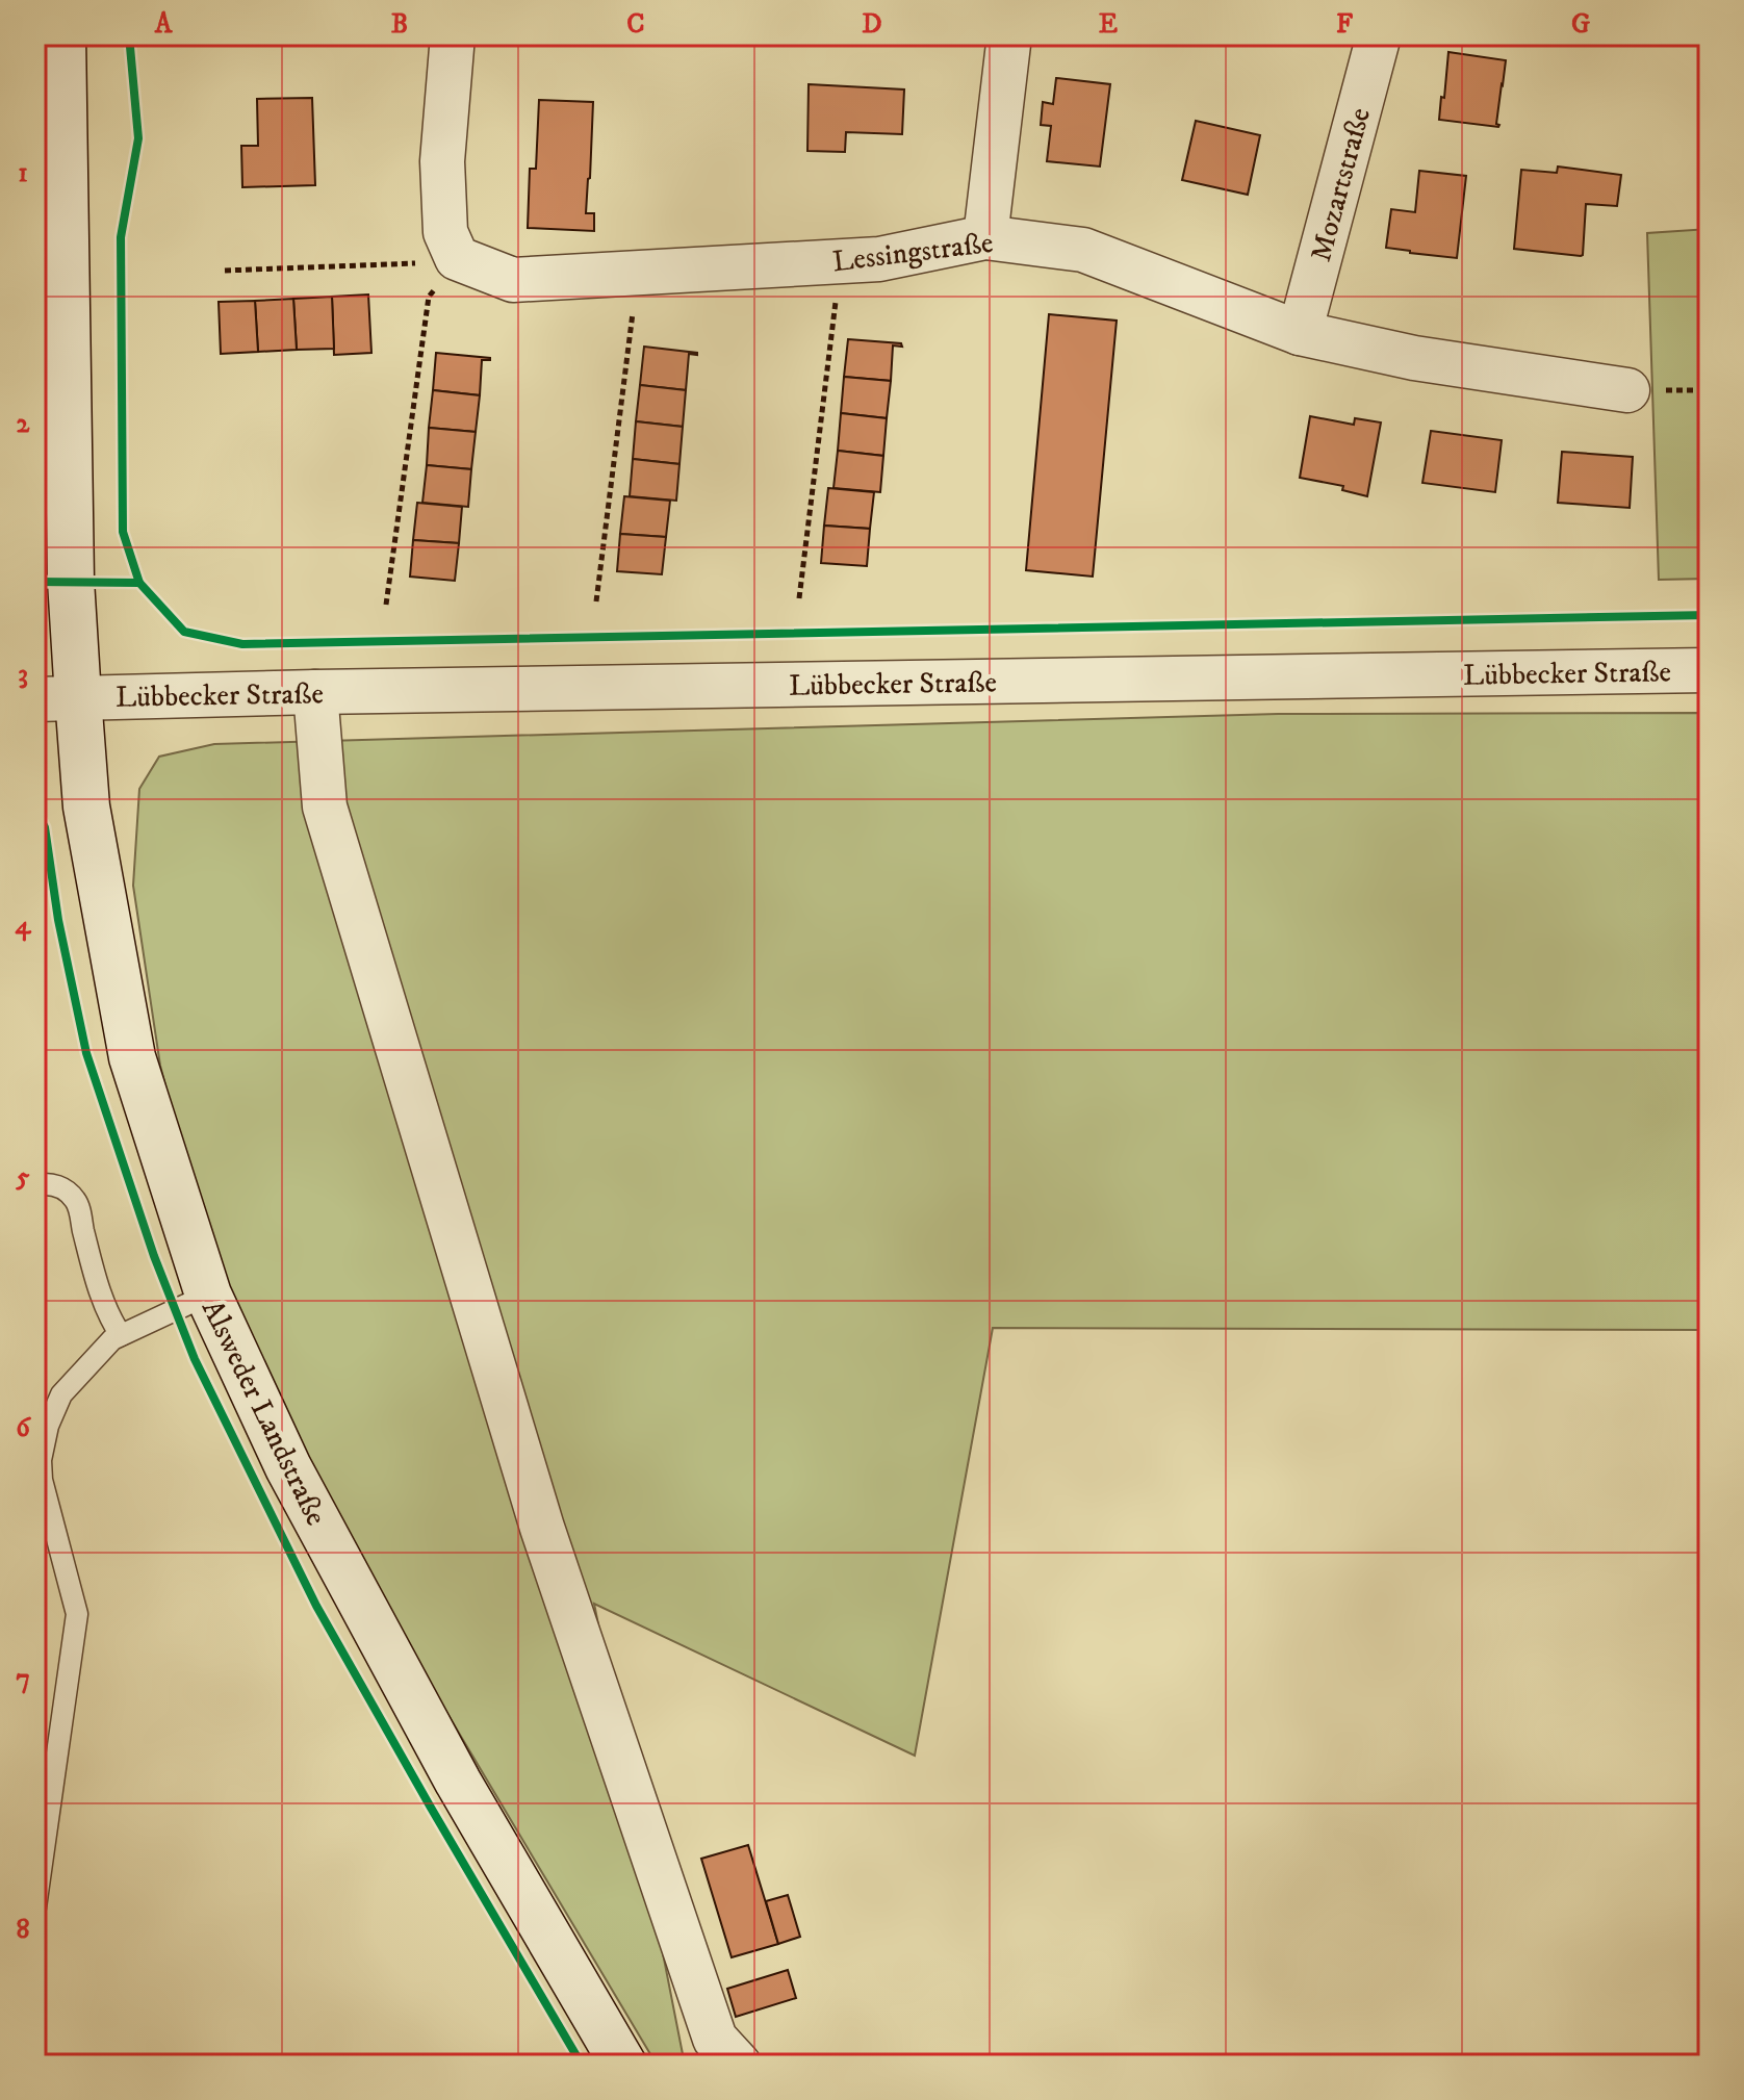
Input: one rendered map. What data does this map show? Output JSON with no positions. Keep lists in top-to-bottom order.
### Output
{
  "streets": {
    "main road": ["Alsweder Landstraße"],
    "street": ["Mozartstraße", "Lessingstraße", "Lübbecker Straße"]
  },
  "crossings": [
    ["Mozartstraße", "Lessingstraße"],
    ["Lübbecker Straße", "Alsweder Landstraße"]
  ],
  "grid": {
    "columns": [
      "A",
      "B",
      "C",
      "D",
      "E",
      "F",
      "G"
    ],
    "rows": [
      "1",
      "2",
      "3",
      "4",
      "5",
      "6",
      "7",
      "8"
    ]
  }
}
